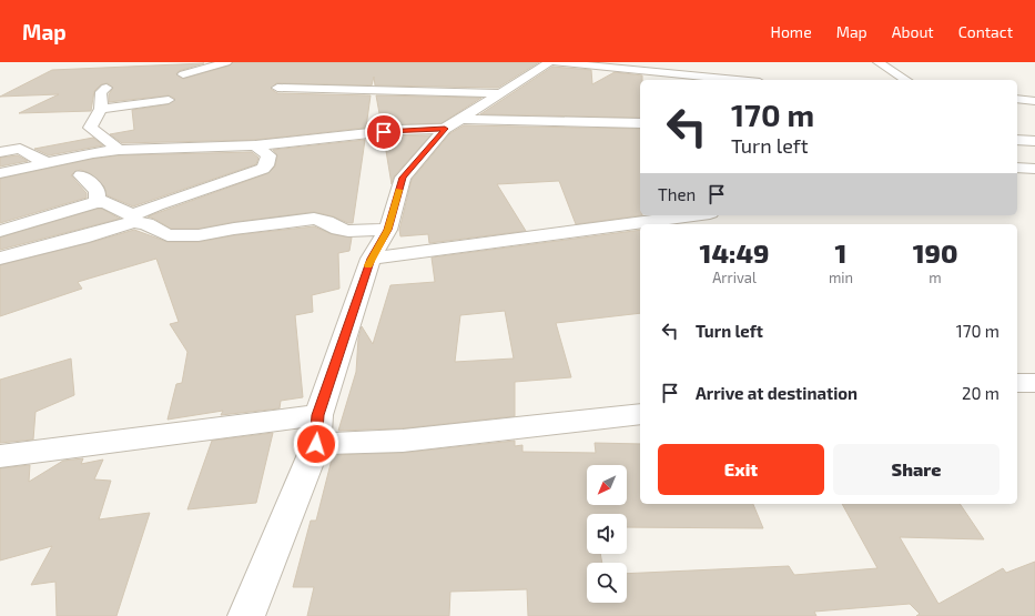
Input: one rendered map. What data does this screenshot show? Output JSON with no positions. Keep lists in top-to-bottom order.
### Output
{
  "north": "bottom left",
  "page": {
    "header": "Map",
    "nav": [
      "Home",
      "Map",
      "About",
      "Contact"
    ],
    "turn": ["170 m", "Turn left"],
    "then": "Then",
    "eta": [
      "14:49",
      "Arrival",
      "1",
      "min",
      "190",
      "m"
    ],
    "list": [
      {
        "name": "Turn left",
        "value": "170 m"
      },
      {
        "name": "Arrive at destination",
        "value": "20 m"
      }
    ],
    "buttons": ["Exit", "Share"]
  }
}
